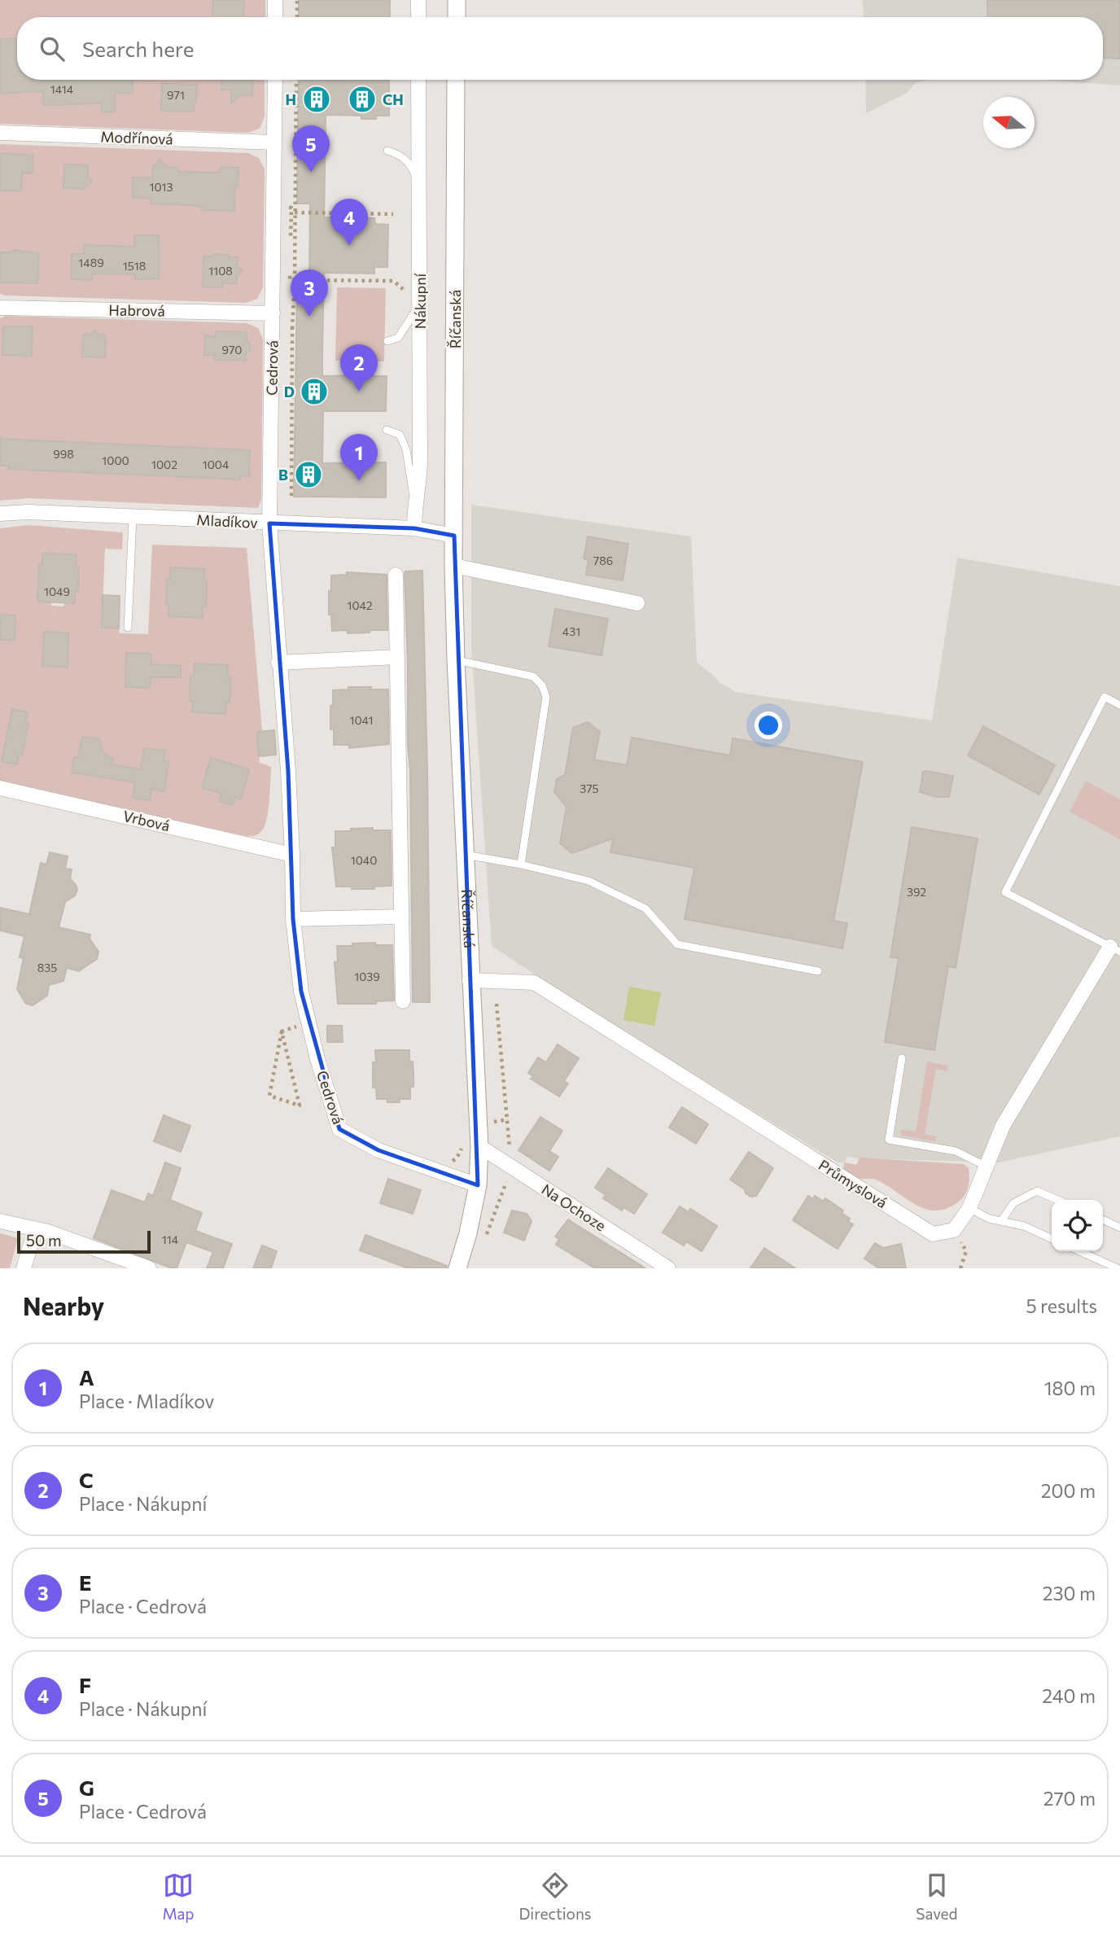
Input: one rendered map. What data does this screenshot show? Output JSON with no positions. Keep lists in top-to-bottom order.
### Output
{
  "streets": {
    "main road": ["Říčanská"],
    "street": [
      "Modřínová",
      "Nákupní",
      "Habrová",
      "Cedrová",
      "Mladíkov",
      "Vrbová",
      "Průmyslová",
      "Na Ochoze"
    ]
  },
  "crossings": [
    ["Modřínová", "Cedrová"],
    ["Nákupní", "Mladíkov"],
    ["Habrová", "Cedrová"],
    ["Říčanská", "Cedrová"],
    ["Říčanská", "Mladíkov"],
    ["Říčanská", "Průmyslová"],
    ["Říčanská", "Na Ochoze"],
    ["Cedrová", "Mladíkov"],
    ["Cedrová", "Vrbová"]
  ],
  "places": {
    "building": [
      "H",
      "CH",
      "D",
      "B"
    ]
  },
  "house_numbers": [
    "1414",
    "971",
    "1013",
    "1489",
    "1518",
    "1108",
    "970",
    "998",
    "1000",
    "1002",
    "1004",
    "786",
    "1049",
    "1042",
    "431",
    "1041",
    "375",
    "1040",
    "392",
    "835",
    "1039",
    "114"
  ],
  "scale_bar": "50 m",
  "north": "left",
  "page": {
    "search": "Search here",
    "pins": [
      "5",
      "4",
      "3",
      "2",
      "1"
    ],
    "scale": "50 m",
    "heading": ["Nearby", "5 results"],
    "list": [
      {
        "mark": "1",
        "name": "A",
        "note": "Place · Mladíkov",
        "value": "180 m"
      },
      {
        "mark": "2",
        "name": "C",
        "note": "Place · Nákupní",
        "value": "200 m"
      },
      {
        "mark": "3",
        "name": "E",
        "note": "Place · Cedrová",
        "value": "230 m"
      },
      {
        "mark": "4",
        "name": "F",
        "note": "Place · Nákupní",
        "value": "240 m"
      },
      {
        "mark": "5",
        "name": "G",
        "note": "Place · Cedrová",
        "value": "270 m"
      }
    ],
    "nav": ["Map", "Directions", "Saved"]
  }
}
